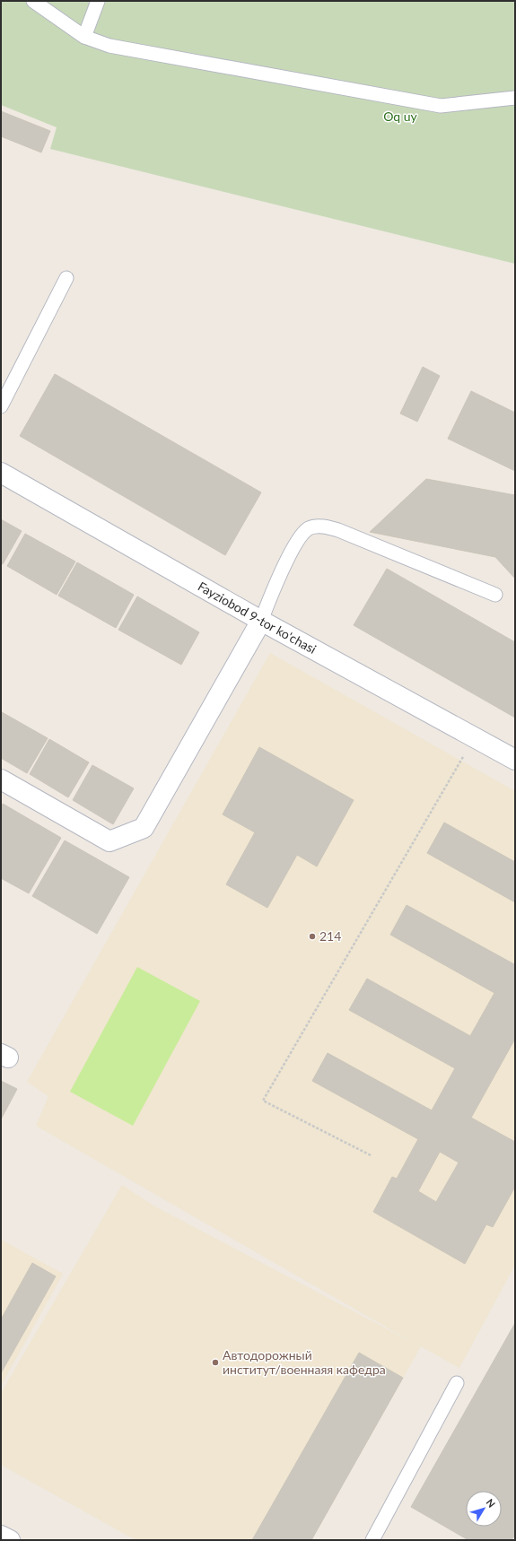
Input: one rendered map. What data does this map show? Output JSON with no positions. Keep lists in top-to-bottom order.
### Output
{
  "streets": {
    "street": ["Fayziobod 9-tor ko'chasi"]
  },
  "parks": ["Oq uy"],
  "places": ["214", "Автодорожный институт/военнаяя кафедра"],
  "north": "top right"
}
